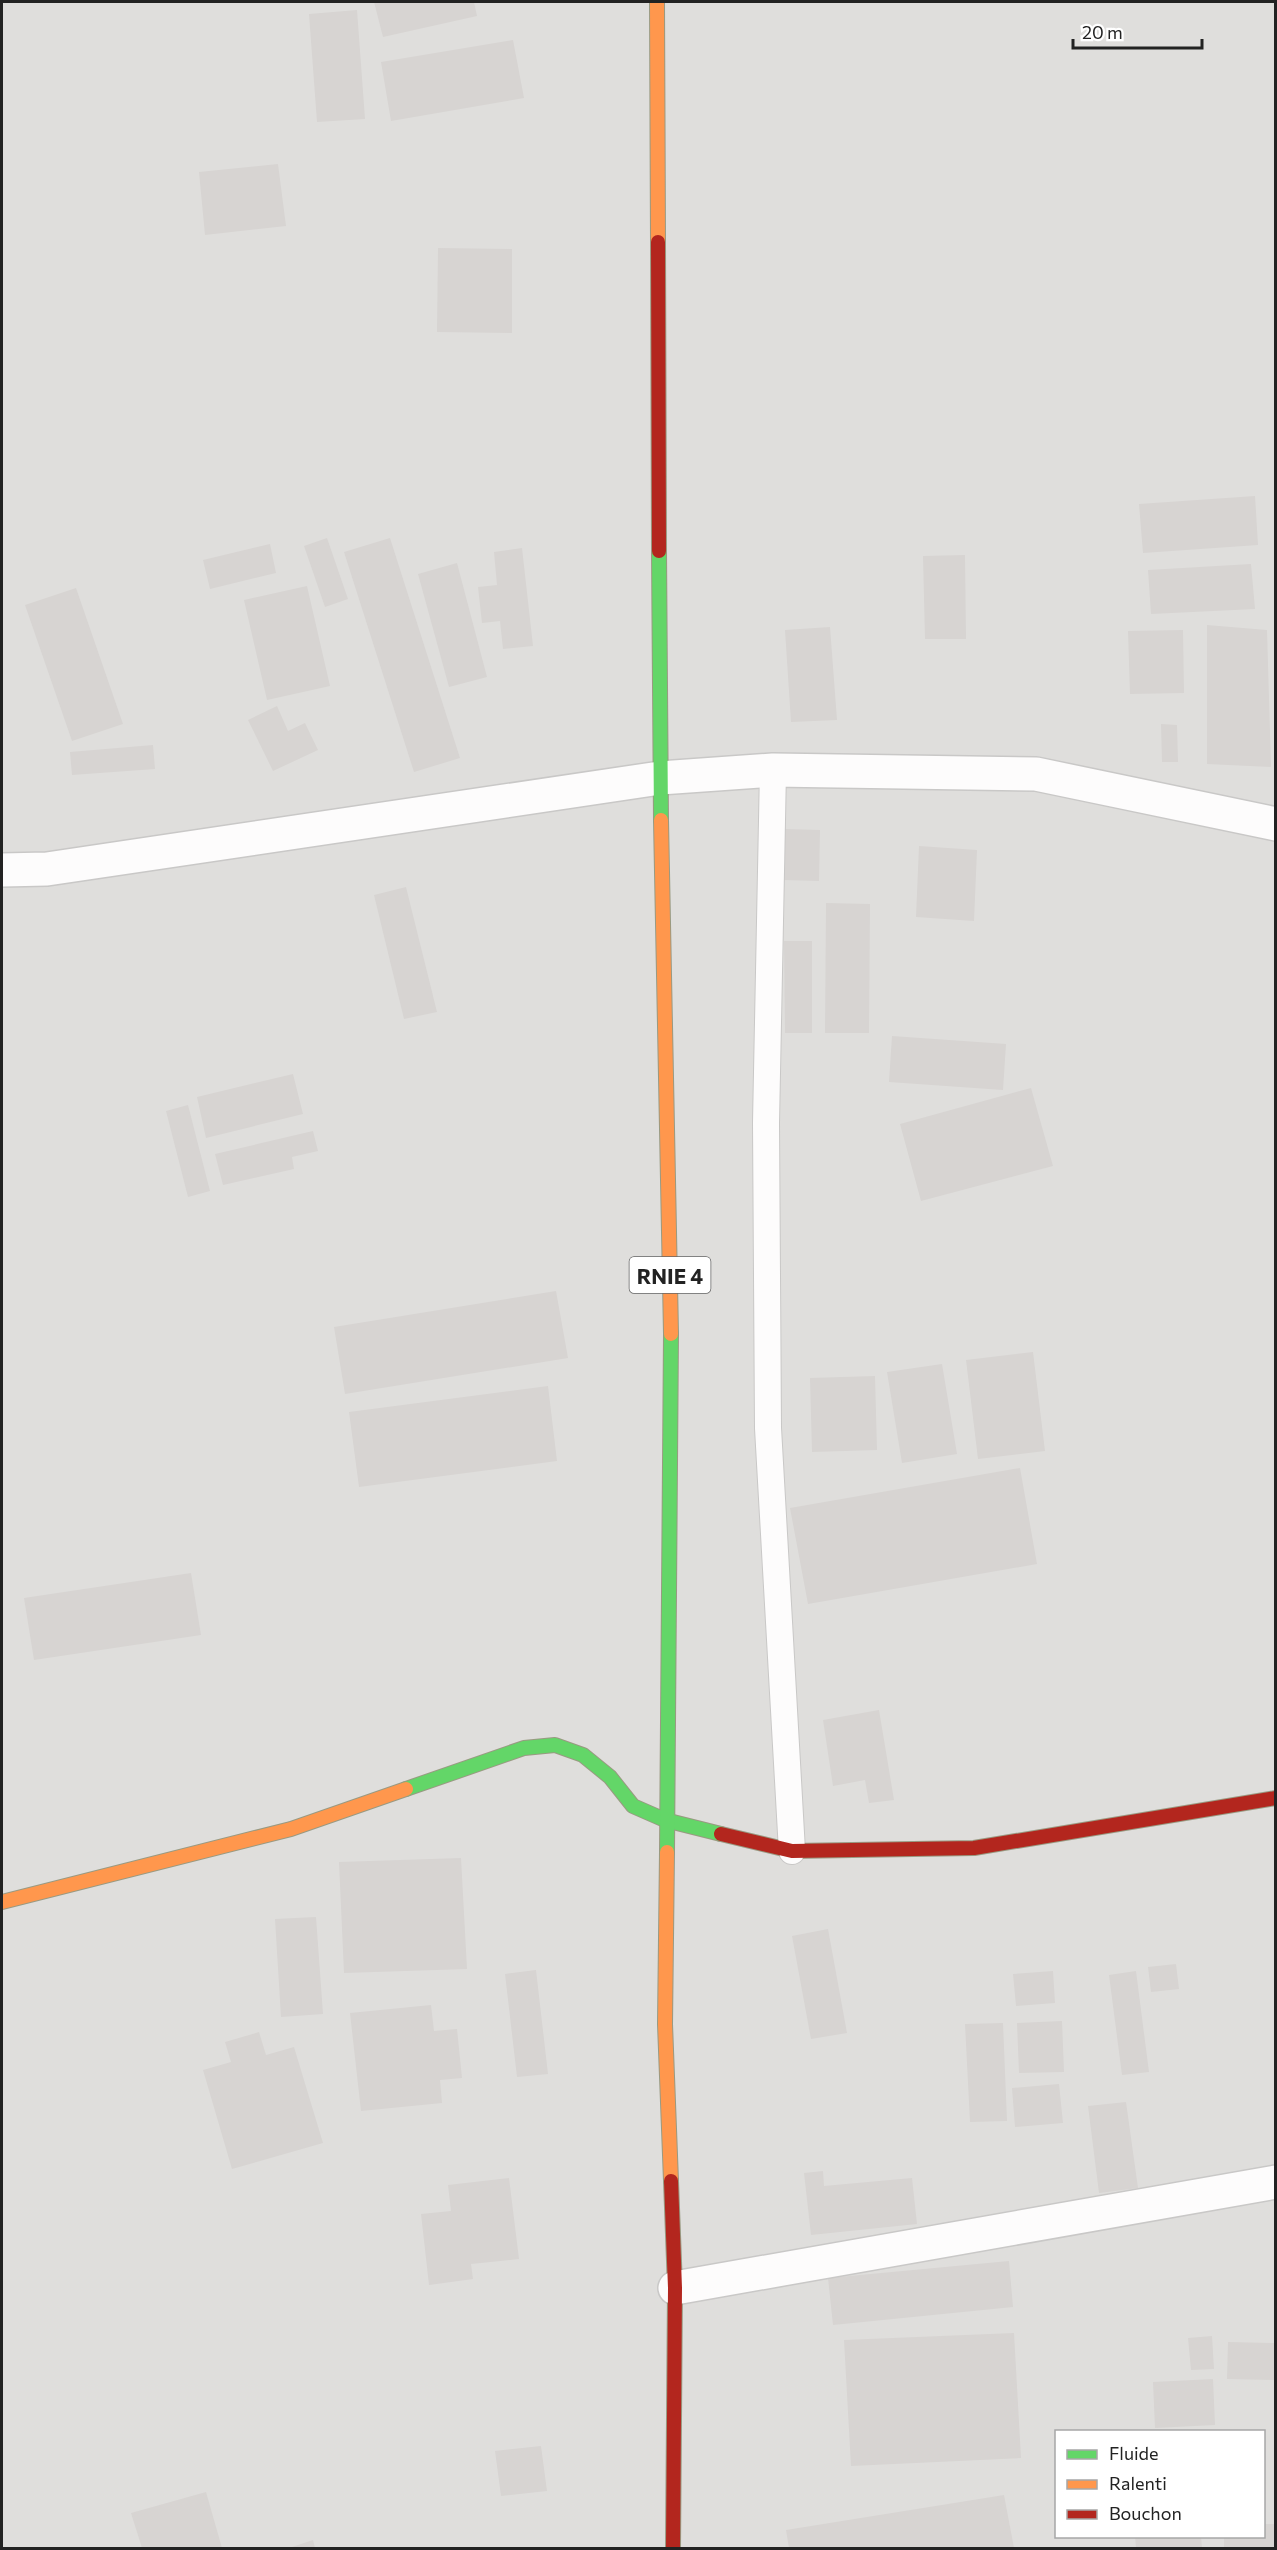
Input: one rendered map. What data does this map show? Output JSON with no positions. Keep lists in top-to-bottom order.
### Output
{
  "streets": {
    "main road": ["RNIE 4"]
  },
  "legend": ["Fluide", "Ralenti", "Bouchon"],
  "scale_bar": "20 m"
}
